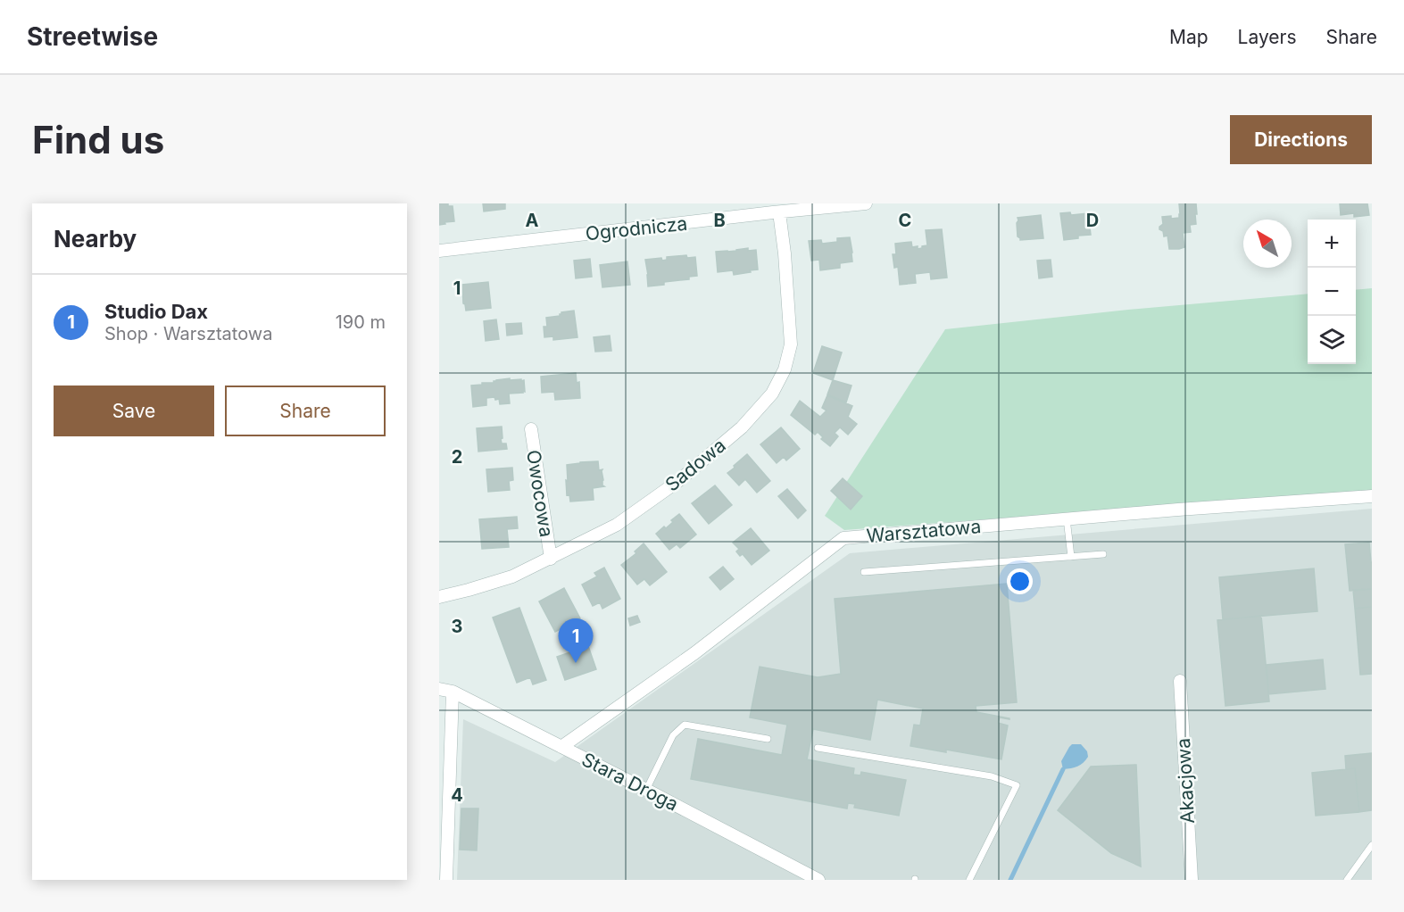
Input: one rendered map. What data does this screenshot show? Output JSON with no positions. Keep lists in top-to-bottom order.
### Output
{
  "streets": {
    "street": [
      "Ogrodnicza",
      "Sadowa",
      "Owocowa",
      "Warsztatowa",
      "Akacjowa",
      "Stara Droga"
    ]
  },
  "crossings": [
    ["Ogrodnicza", "Sadowa"],
    ["Sadowa", "Owocowa"],
    ["Warsztatowa", "Stara Droga"]
  ],
  "north": "top left",
  "page": {
    "header": "Streetwise",
    "nav": ["Map", "Layers", "Share"],
    "buttons": [
      "Directions",
      ["Save", "Share"]
    ],
    "title": "Find us",
    "heading": "Nearby",
    "map_buttons": ["+", "−"],
    "list": [
      {
        "mark": "1",
        "name": "Studio Dax",
        "note": "Shop · Warsztatowa",
        "value": "190 m"
      }
    ],
    "pins": "1"
  },
  "grid": {
    "columns": [
      "A",
      "B",
      "C",
      "D"
    ],
    "rows": [
      "1",
      "2",
      "3",
      "4"
    ]
  }
}
